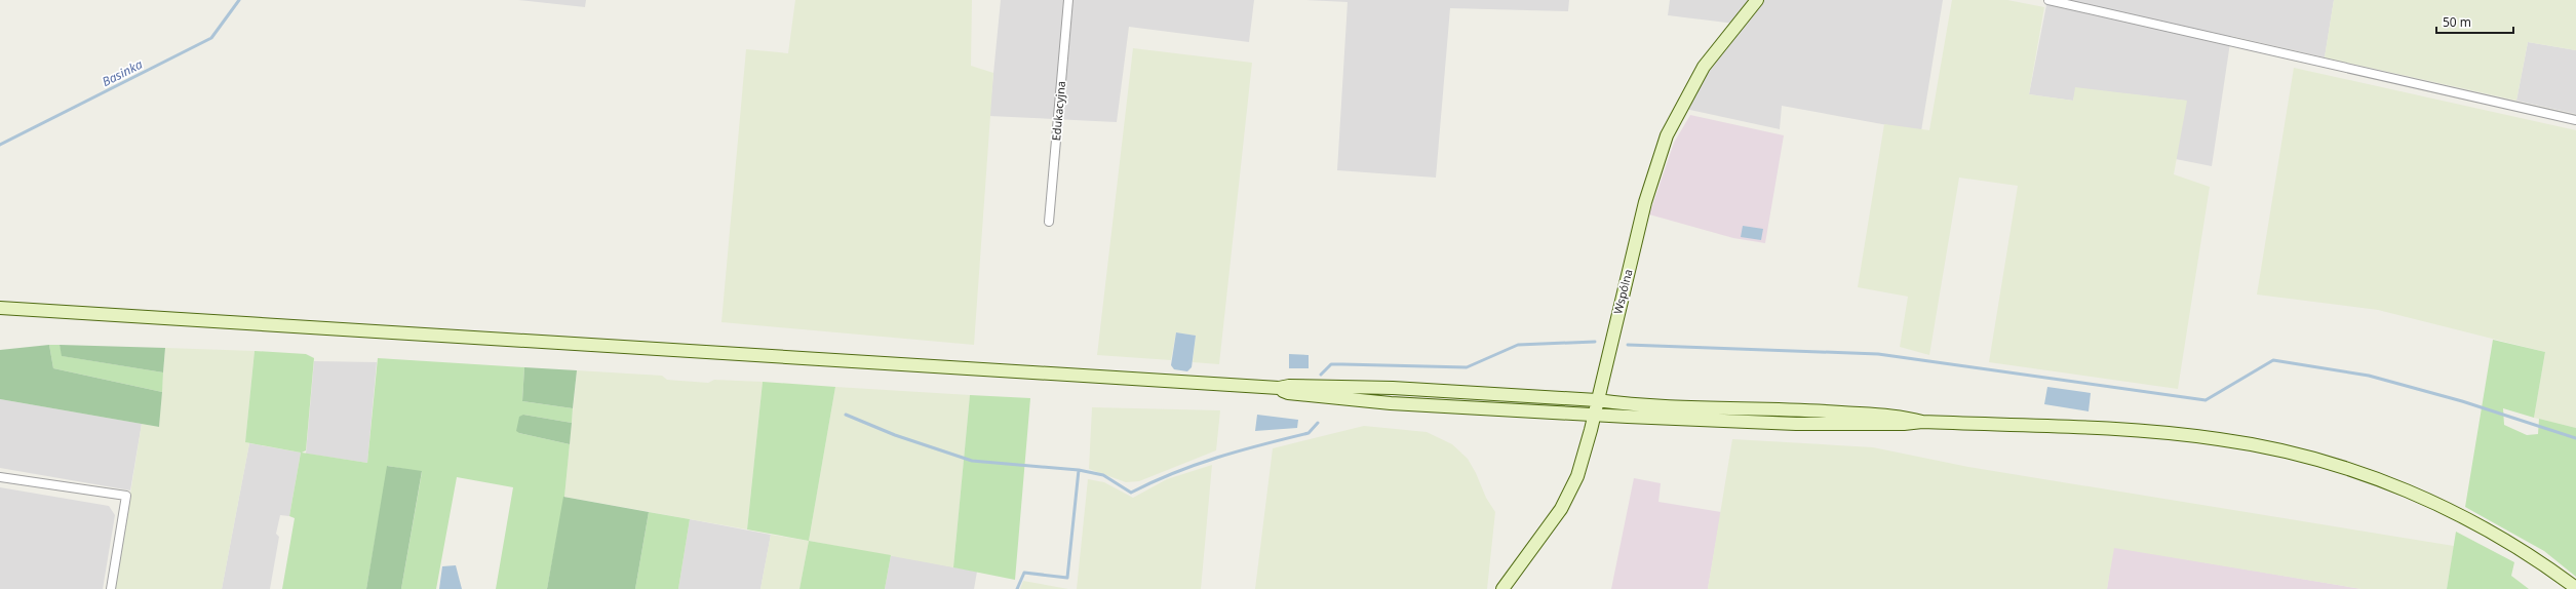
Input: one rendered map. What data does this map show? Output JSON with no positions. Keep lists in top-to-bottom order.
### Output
{
  "streets": {
    "main road": ["Wspólna"],
    "street": ["Edukacyjna"]
  },
  "water": ["Basinka"],
  "scale_bar": "50 m"
}
